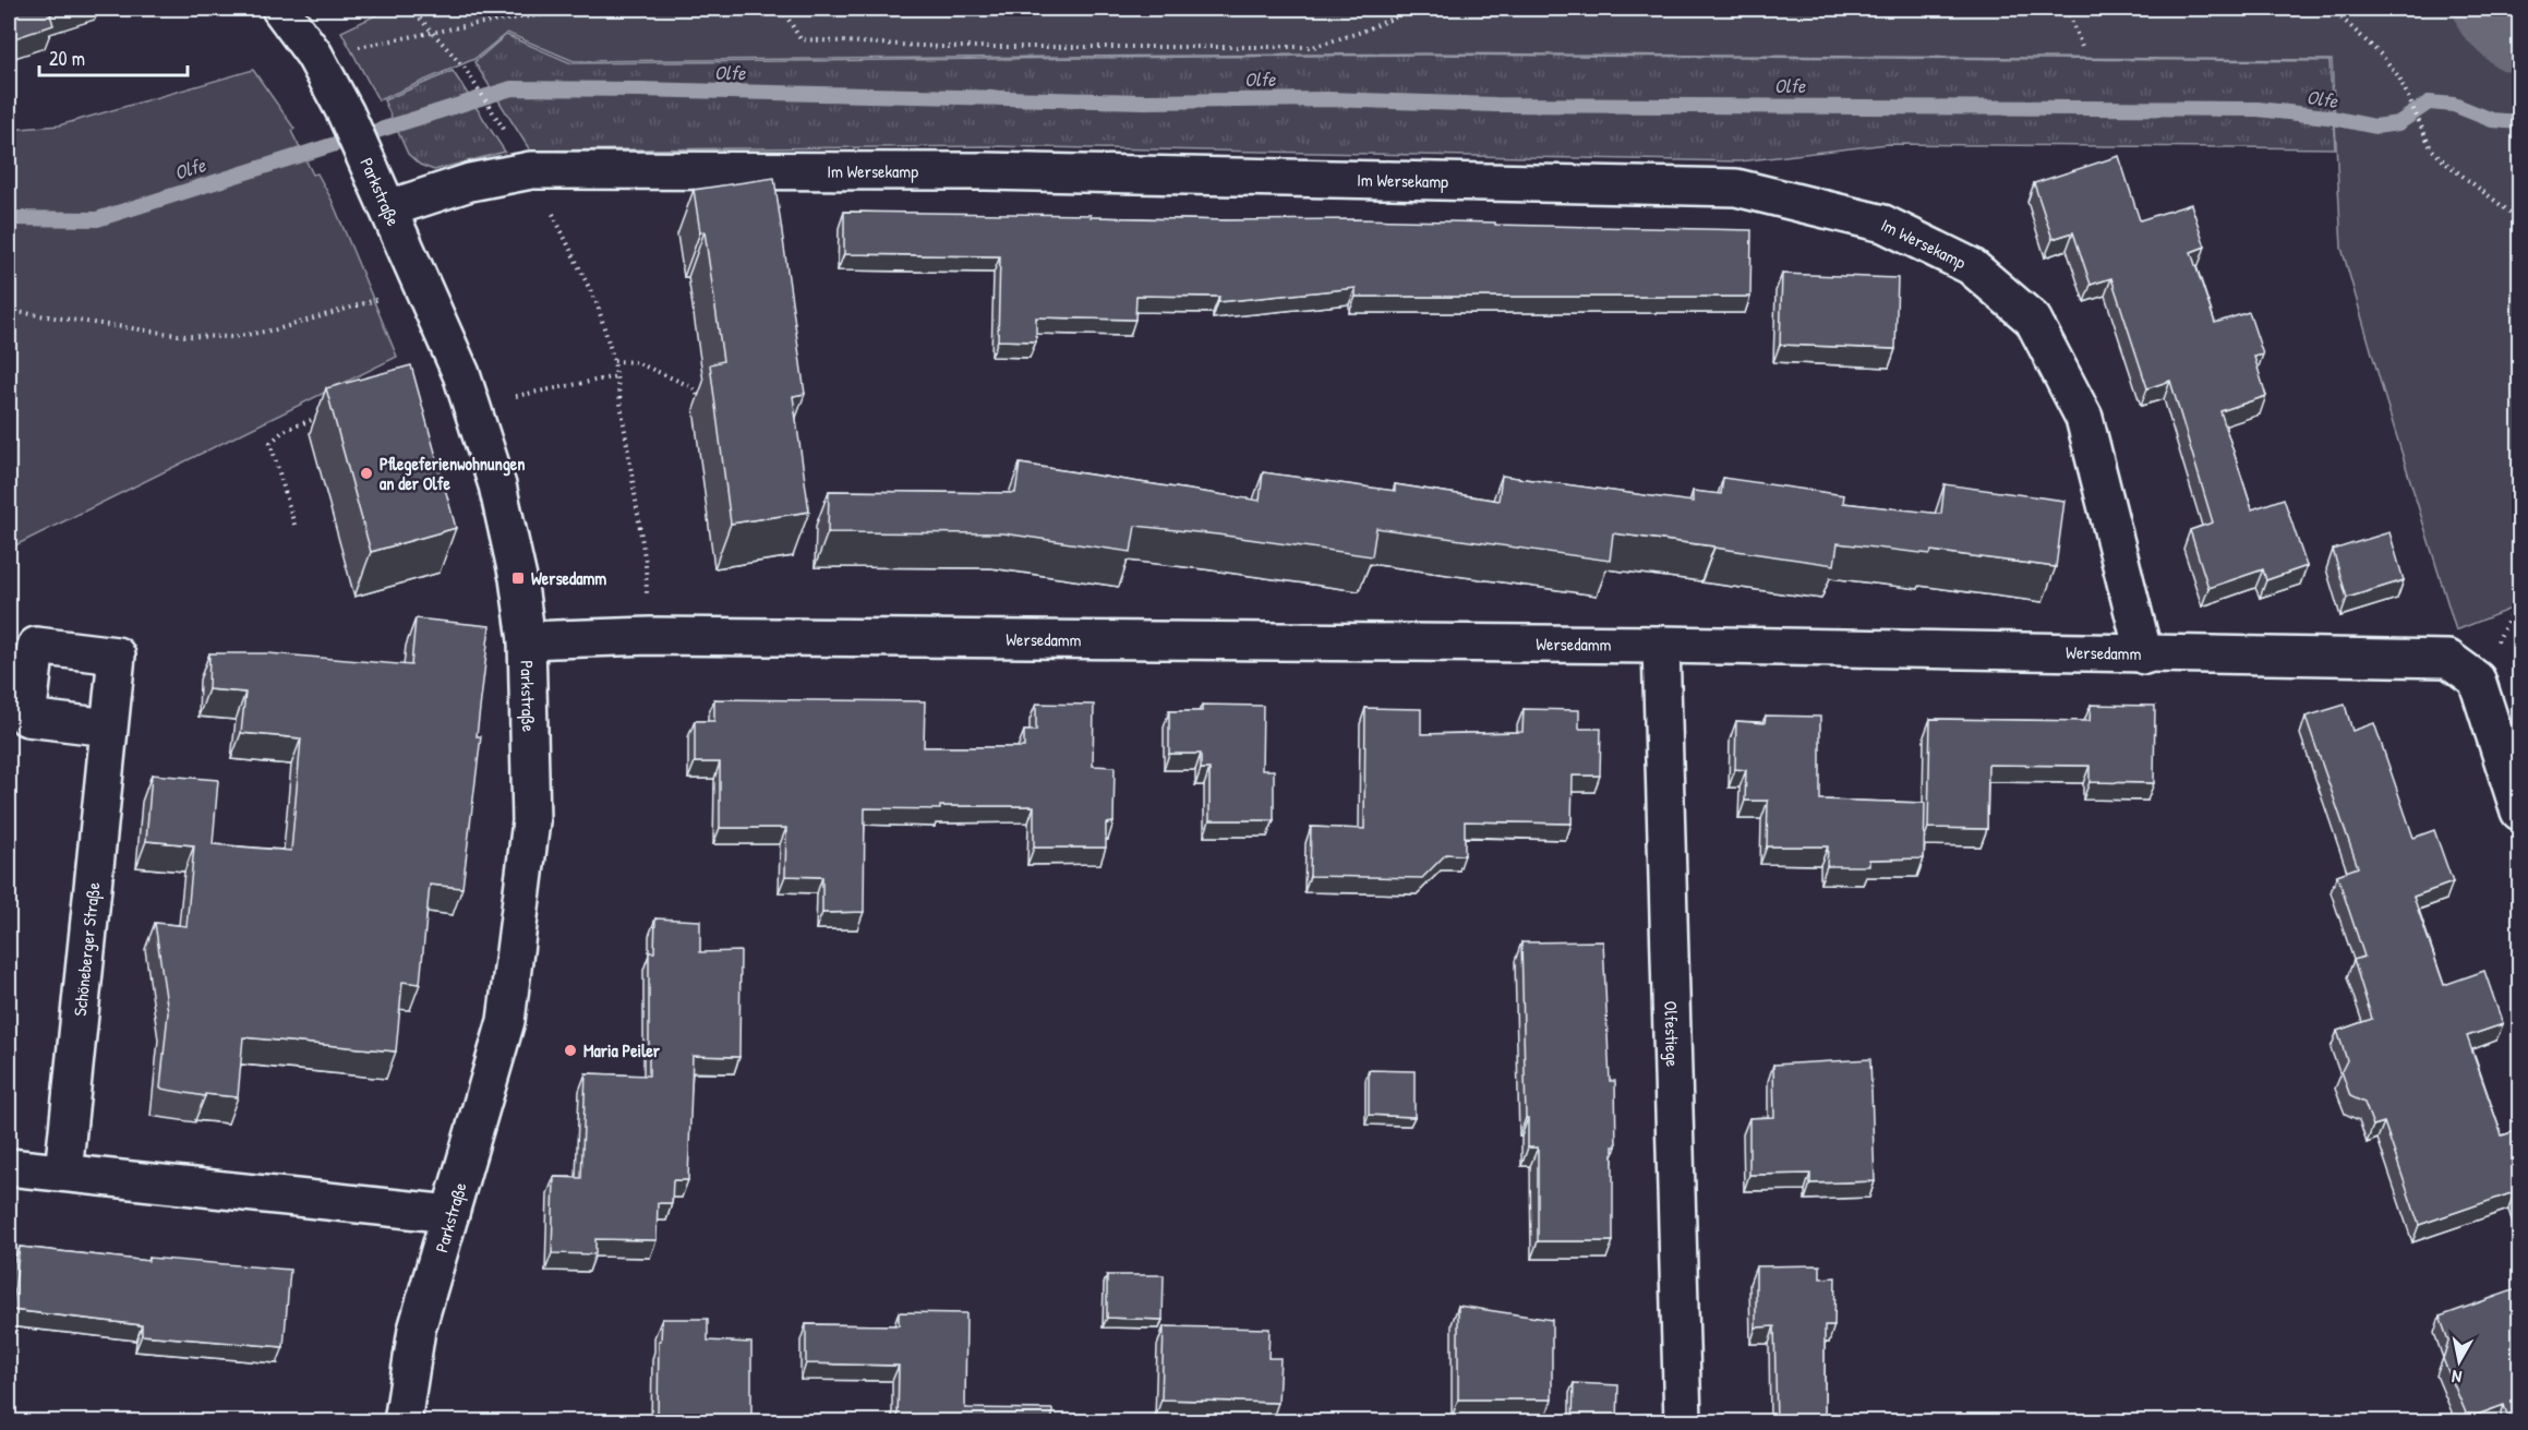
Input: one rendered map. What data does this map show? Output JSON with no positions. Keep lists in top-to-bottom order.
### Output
{
  "streets": {
    "street": [
      "Im Wersekamp",
      "Parkstraße",
      "Wersedamm",
      "Schöneberger Straße",
      "Olfestiege"
    ]
  },
  "crossings": [
    ["Im Wersekamp", "Parkstraße"],
    ["Im Wersekamp", "Wersedamm"],
    ["Parkstraße", "Wersedamm"],
    ["Wersedamm", "Olfestiege"]
  ],
  "water": ["Olfe"],
  "places": {
    "other": ["Pflegeferienwohnungen an der Olfe", "Maria Peiler"],
    "transit": ["Wersedamm"]
  },
  "scale_bar": "20 m",
  "north": "bottom"
}
